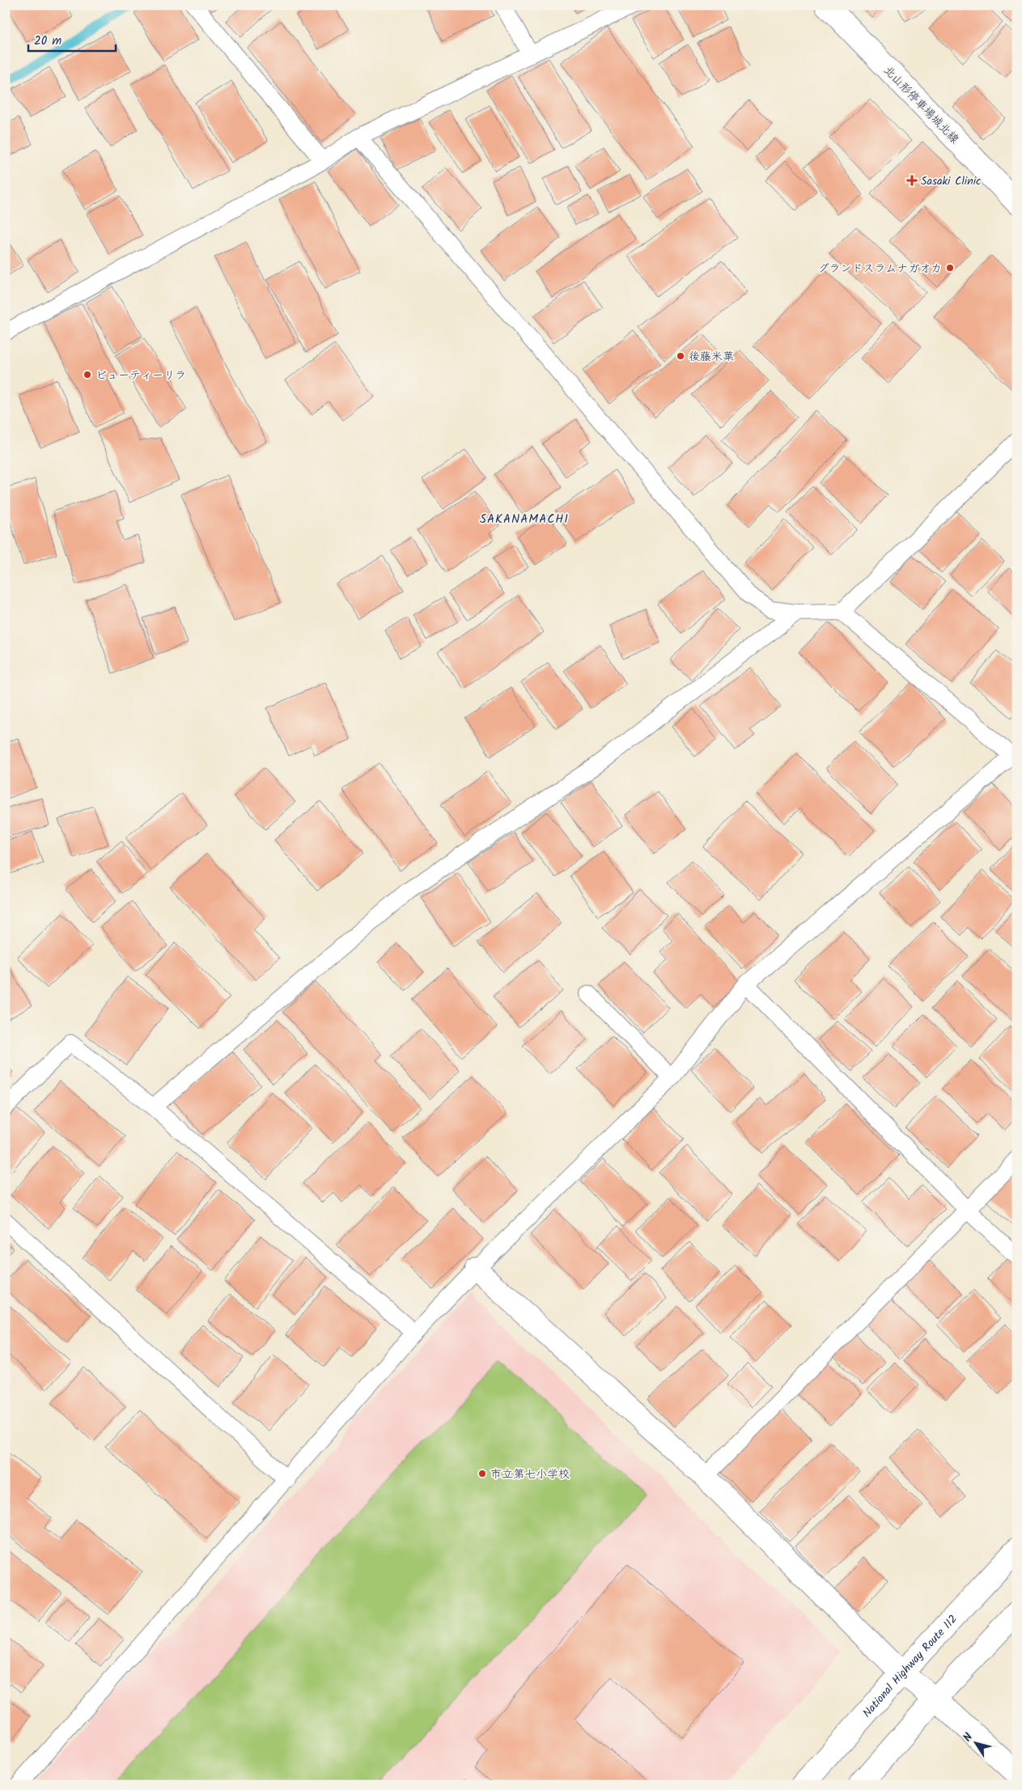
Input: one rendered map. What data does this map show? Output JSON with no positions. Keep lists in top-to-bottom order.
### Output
{
  "streets": {
    "main road": ["北山形停車場城北線", "National Highway Route 112"]
  },
  "districts": ["SAKANAMACHI"],
  "places": {
    "health": ["Sasaki Clinic"],
    "other": [
      "グランドスラムナガオカ",
      "後藤米菓",
      "ビューティーリラ",
      "市立第七小学校"
    ]
  },
  "scale_bar": "20 m",
  "north": "top left"
}
